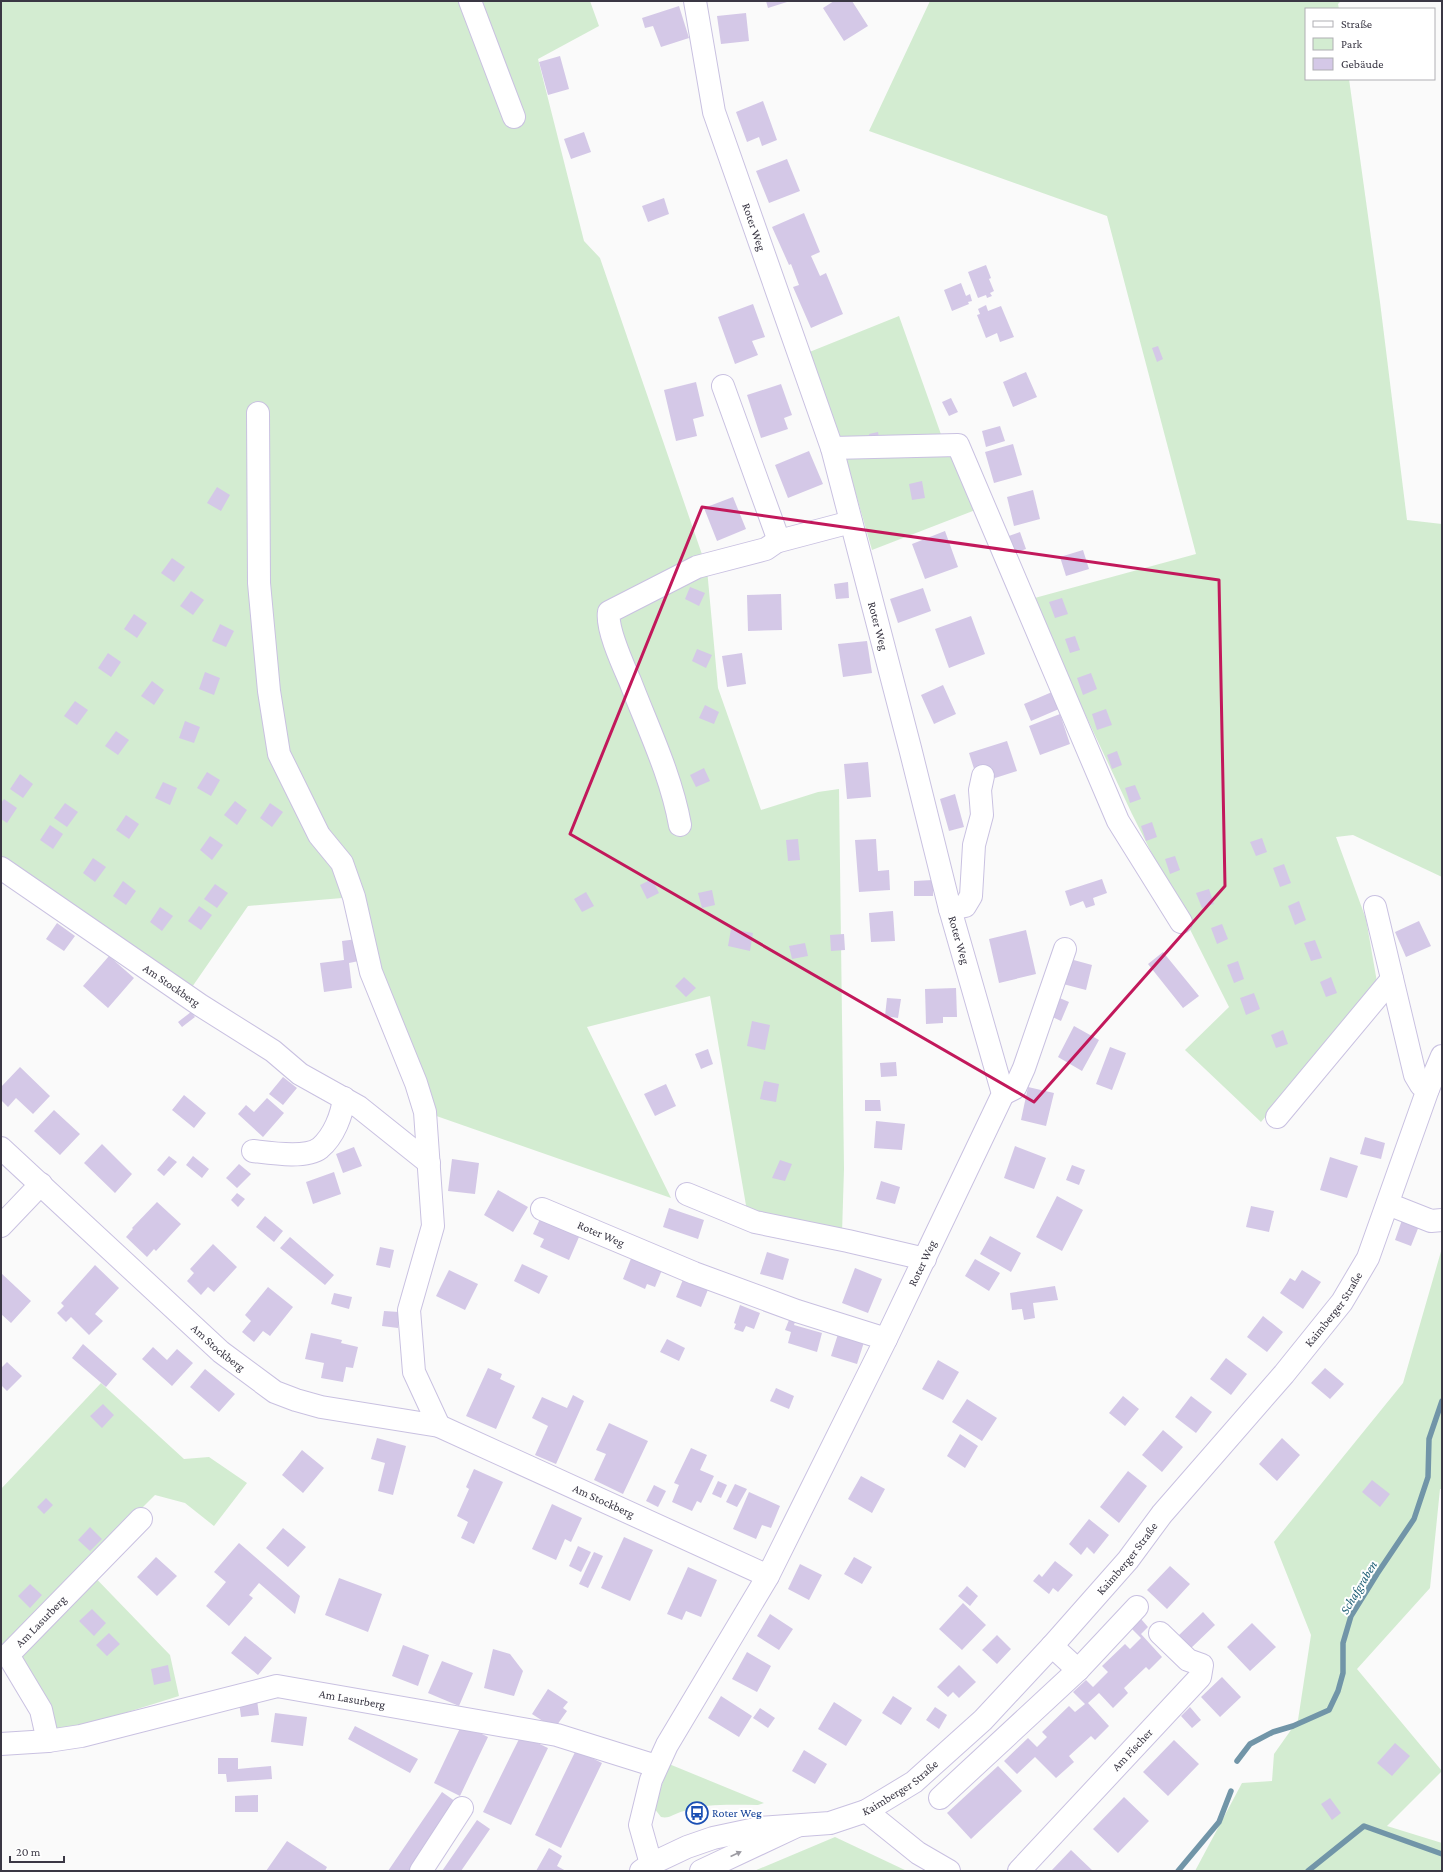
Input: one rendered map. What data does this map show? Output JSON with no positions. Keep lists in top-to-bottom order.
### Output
{
  "streets": {
    "street": [
      "Roter Weg",
      "Am Stockberg",
      "Kaimberger Straße",
      "Am Lasurberg",
      "Am Fischer"
    ]
  },
  "crossings": [
    ["Roter Weg", "Am Stockberg"],
    ["Roter Weg", "Kaimberger Straße"],
    ["Roter Weg", "Am Lasurberg"]
  ],
  "water": ["Schafgraben"],
  "places": {
    "bus stop": ["Roter Weg"]
  },
  "legend": ["Straße", "Park", "Gebäude"],
  "scale_bar": "20 m"
}
